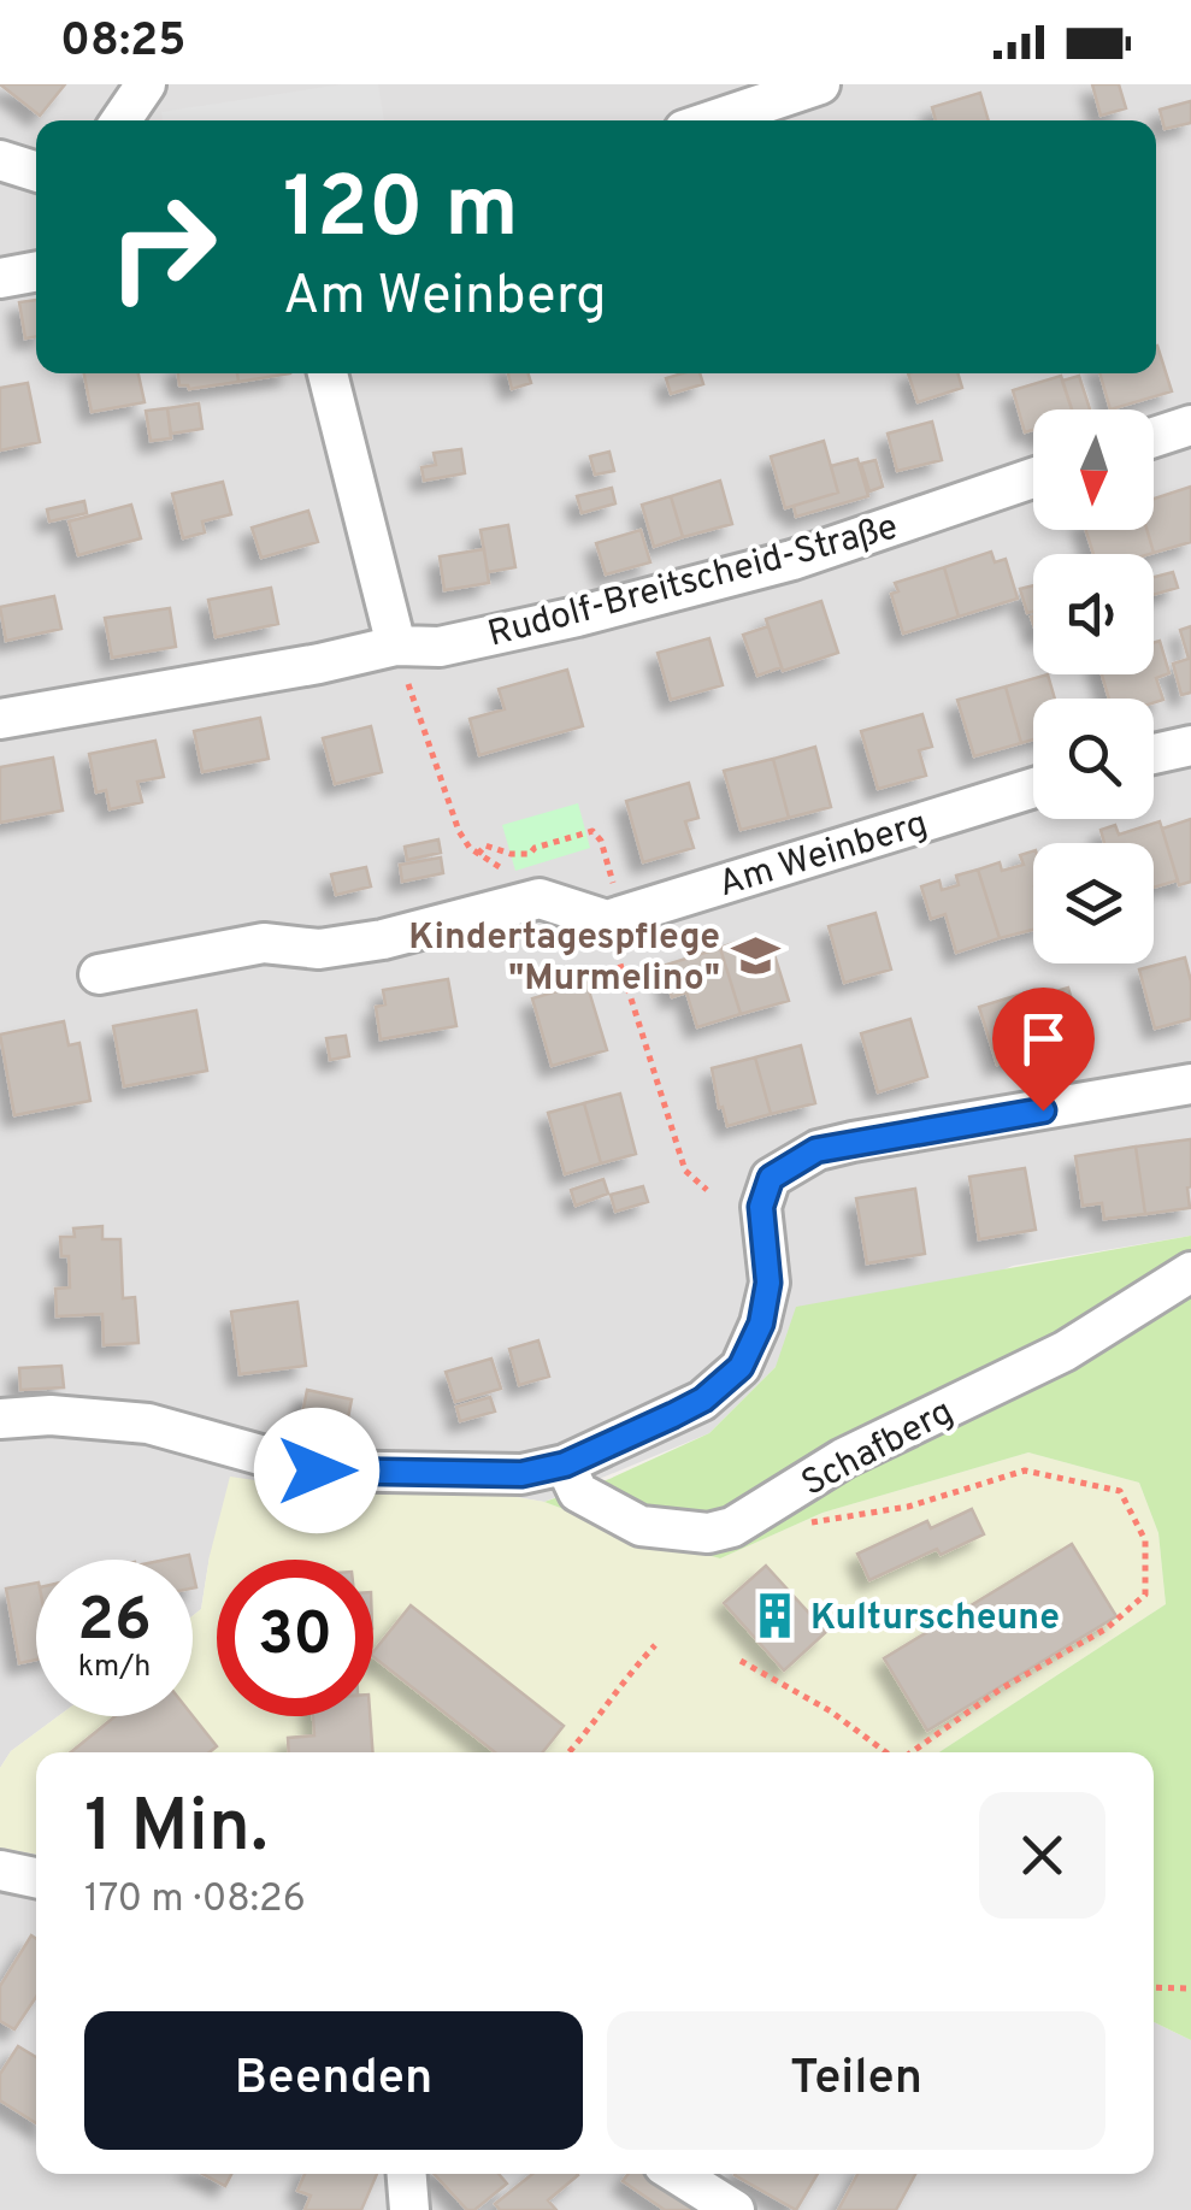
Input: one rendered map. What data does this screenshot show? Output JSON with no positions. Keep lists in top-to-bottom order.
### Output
{
  "streets": {
    "street": ["Rudolf-Breitscheid-Straße", "Am Weinberg", "Schafberg"]
  },
  "places": {
    "school or university": ["Kindertagespflege \"Murmelino\""],
    "building": ["Kulturscheune"]
  },
  "north": "bottom",
  "page": {
    "status": "08:25",
    "turn": ["120 m", "Am Weinberg"],
    "speed": "26 km/h",
    "limit": "30",
    "heading": ["1 Min.", "170 m · 08:26"],
    "buttons": ["Beenden", "Teilen"]
  }
}
